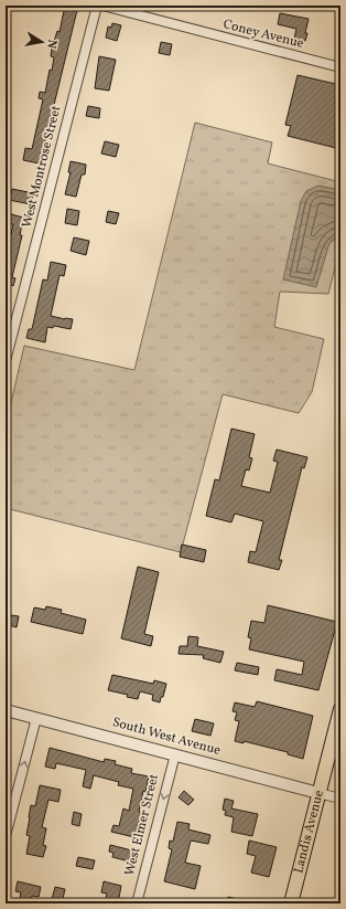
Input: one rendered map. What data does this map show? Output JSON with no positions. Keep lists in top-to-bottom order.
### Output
{
  "streets": {
    "main road": ["Landis Avenue"],
    "street": [
      "Coney Avenue",
      "West Montrose Street",
      "South West Avenue",
      "West Elmer Street"
    ]
  },
  "crossings": [
    ["South West Avenue", "West Elmer Street"],
    ["South West Avenue", "Landis Avenue"]
  ],
  "one_way": ["West Elmer Street"],
  "north": "right"
}
